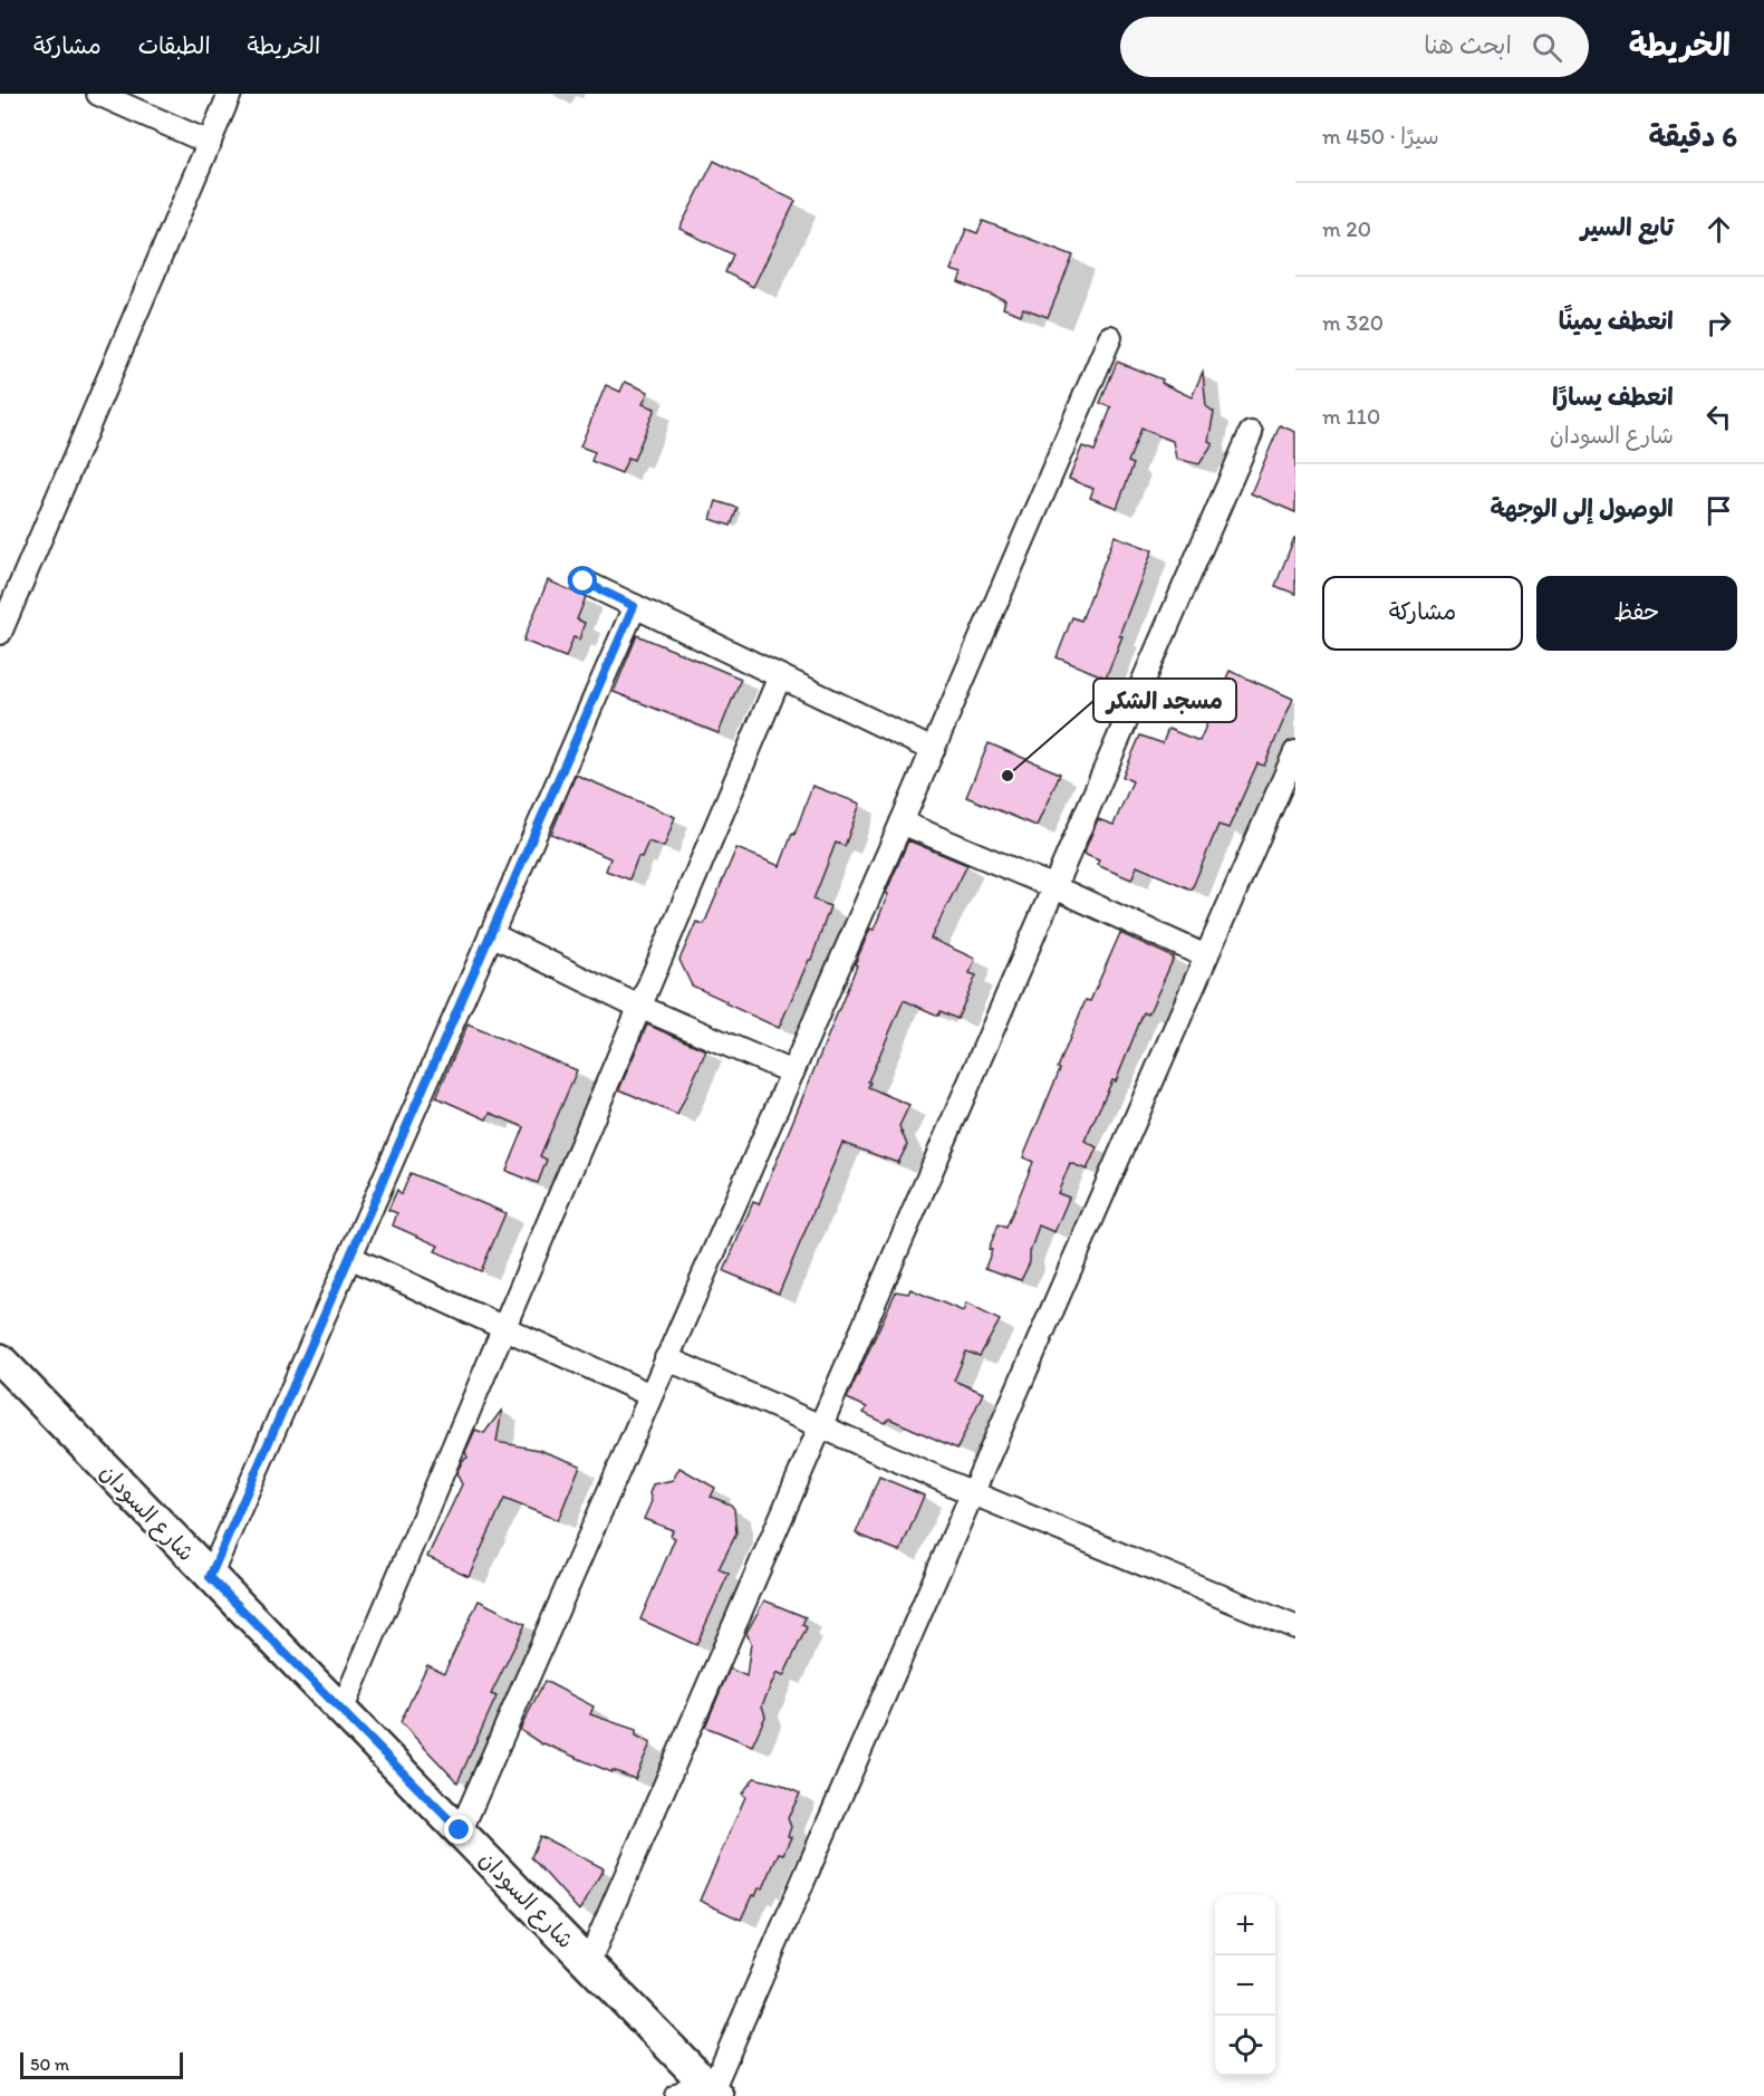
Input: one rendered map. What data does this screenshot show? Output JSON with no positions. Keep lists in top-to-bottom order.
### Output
{
  "streets": {
    "main road": ["شارع السودان"]
  },
  "places": ["مسجد الشكر"],
  "scale_bar": "50 m",
  "page": {
    "header": "الخريطة",
    "search": "ابحث هنا",
    "nav": ["الخريطة", "الطبقات", "مشاركة"],
    "heading": ["6 دقيقة", "سيرًا · 450 m"],
    "list": [
      ["تابع السير", "20 m"],
      ["انعطف يمينًا", "320 m"],
      ["انعطف يسارًا", "شارع السودان", "110 m"],
      "الوصول إلى الوجهة"
    ],
    "buttons": ["حفظ", "مشاركة"],
    "map_buttons": ["+", "−"],
    "scale": "50 m"
  }
}
